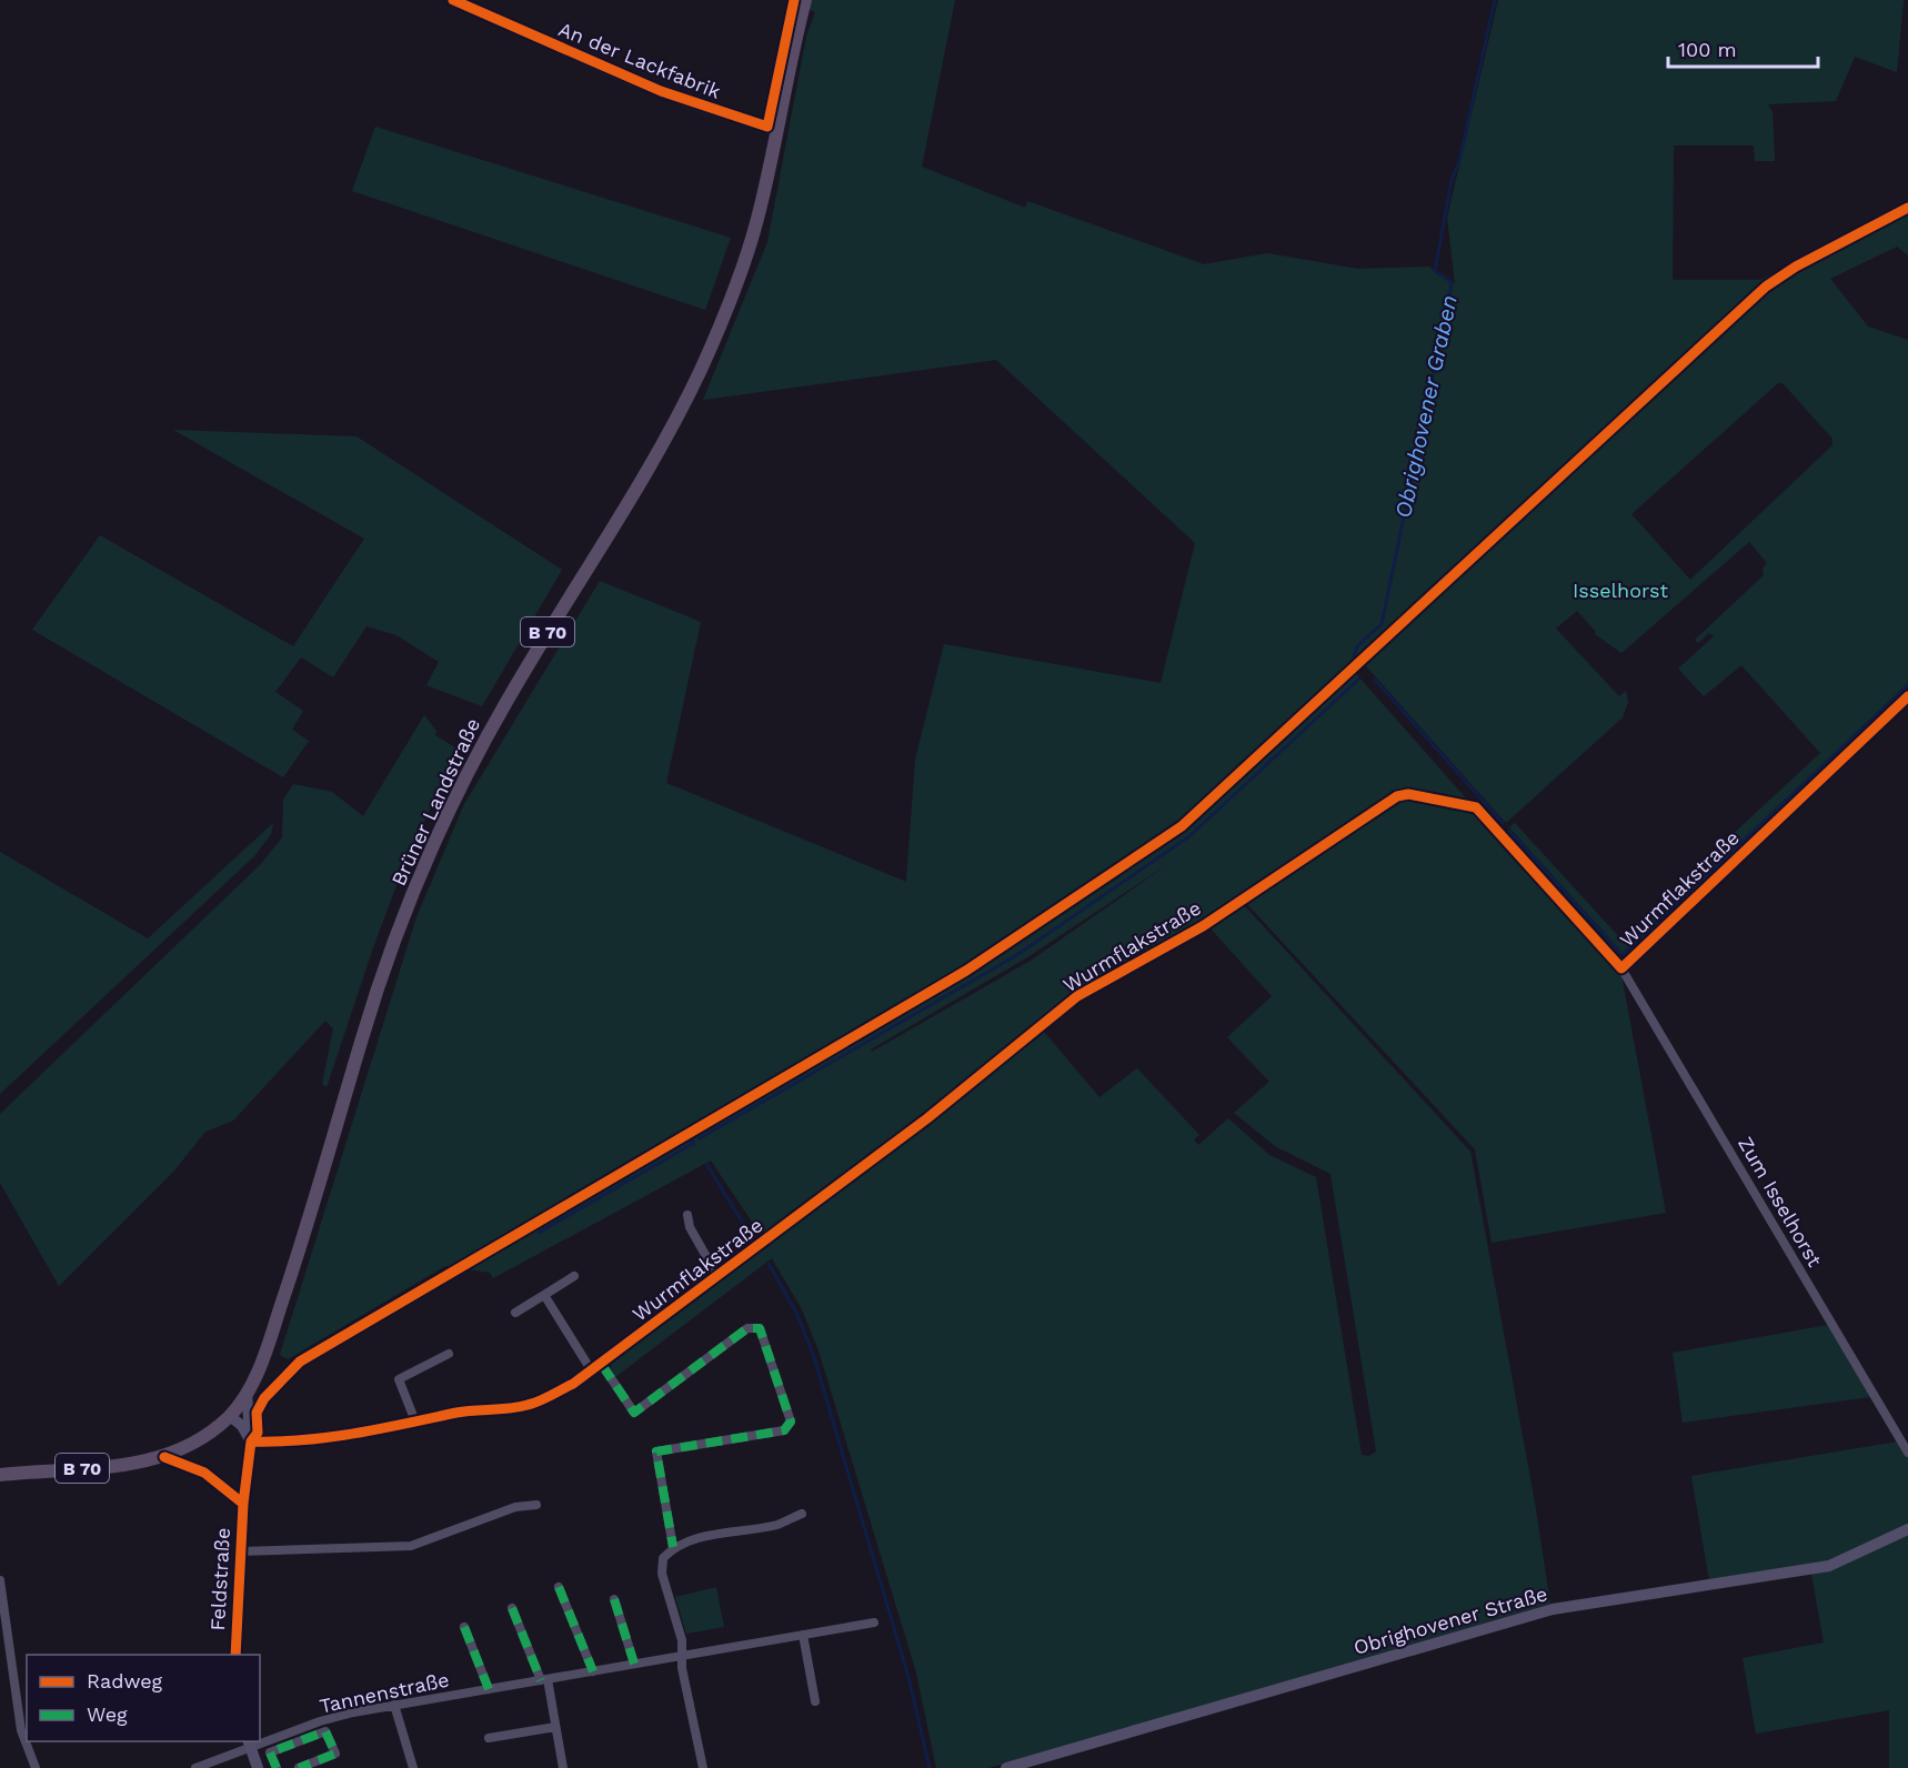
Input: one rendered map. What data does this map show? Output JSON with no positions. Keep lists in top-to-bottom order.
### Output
{
  "streets": {
    "main road": ["B 70", "Brüner Landstraße"],
    "street": [
      "An der Lackfabrik",
      "Wurmflakstraße",
      "Zum Isselhorst",
      "Feldstraße",
      "Obrighovener Straße",
      "Tannenstraße"
    ]
  },
  "crossings": [
    ["An der Lackfabrik", "Brüner Landstraße"],
    ["Brüner Landstraße", "Feldstraße"],
    ["Wurmflakstraße", "Zum Isselhorst"],
    ["Wurmflakstraße", "Feldstraße"]
  ],
  "water": ["Obrighovener Graben"],
  "parks": ["Isselhorst"],
  "legend": ["Radweg", "Weg"],
  "scale_bar": "100 m"
}
